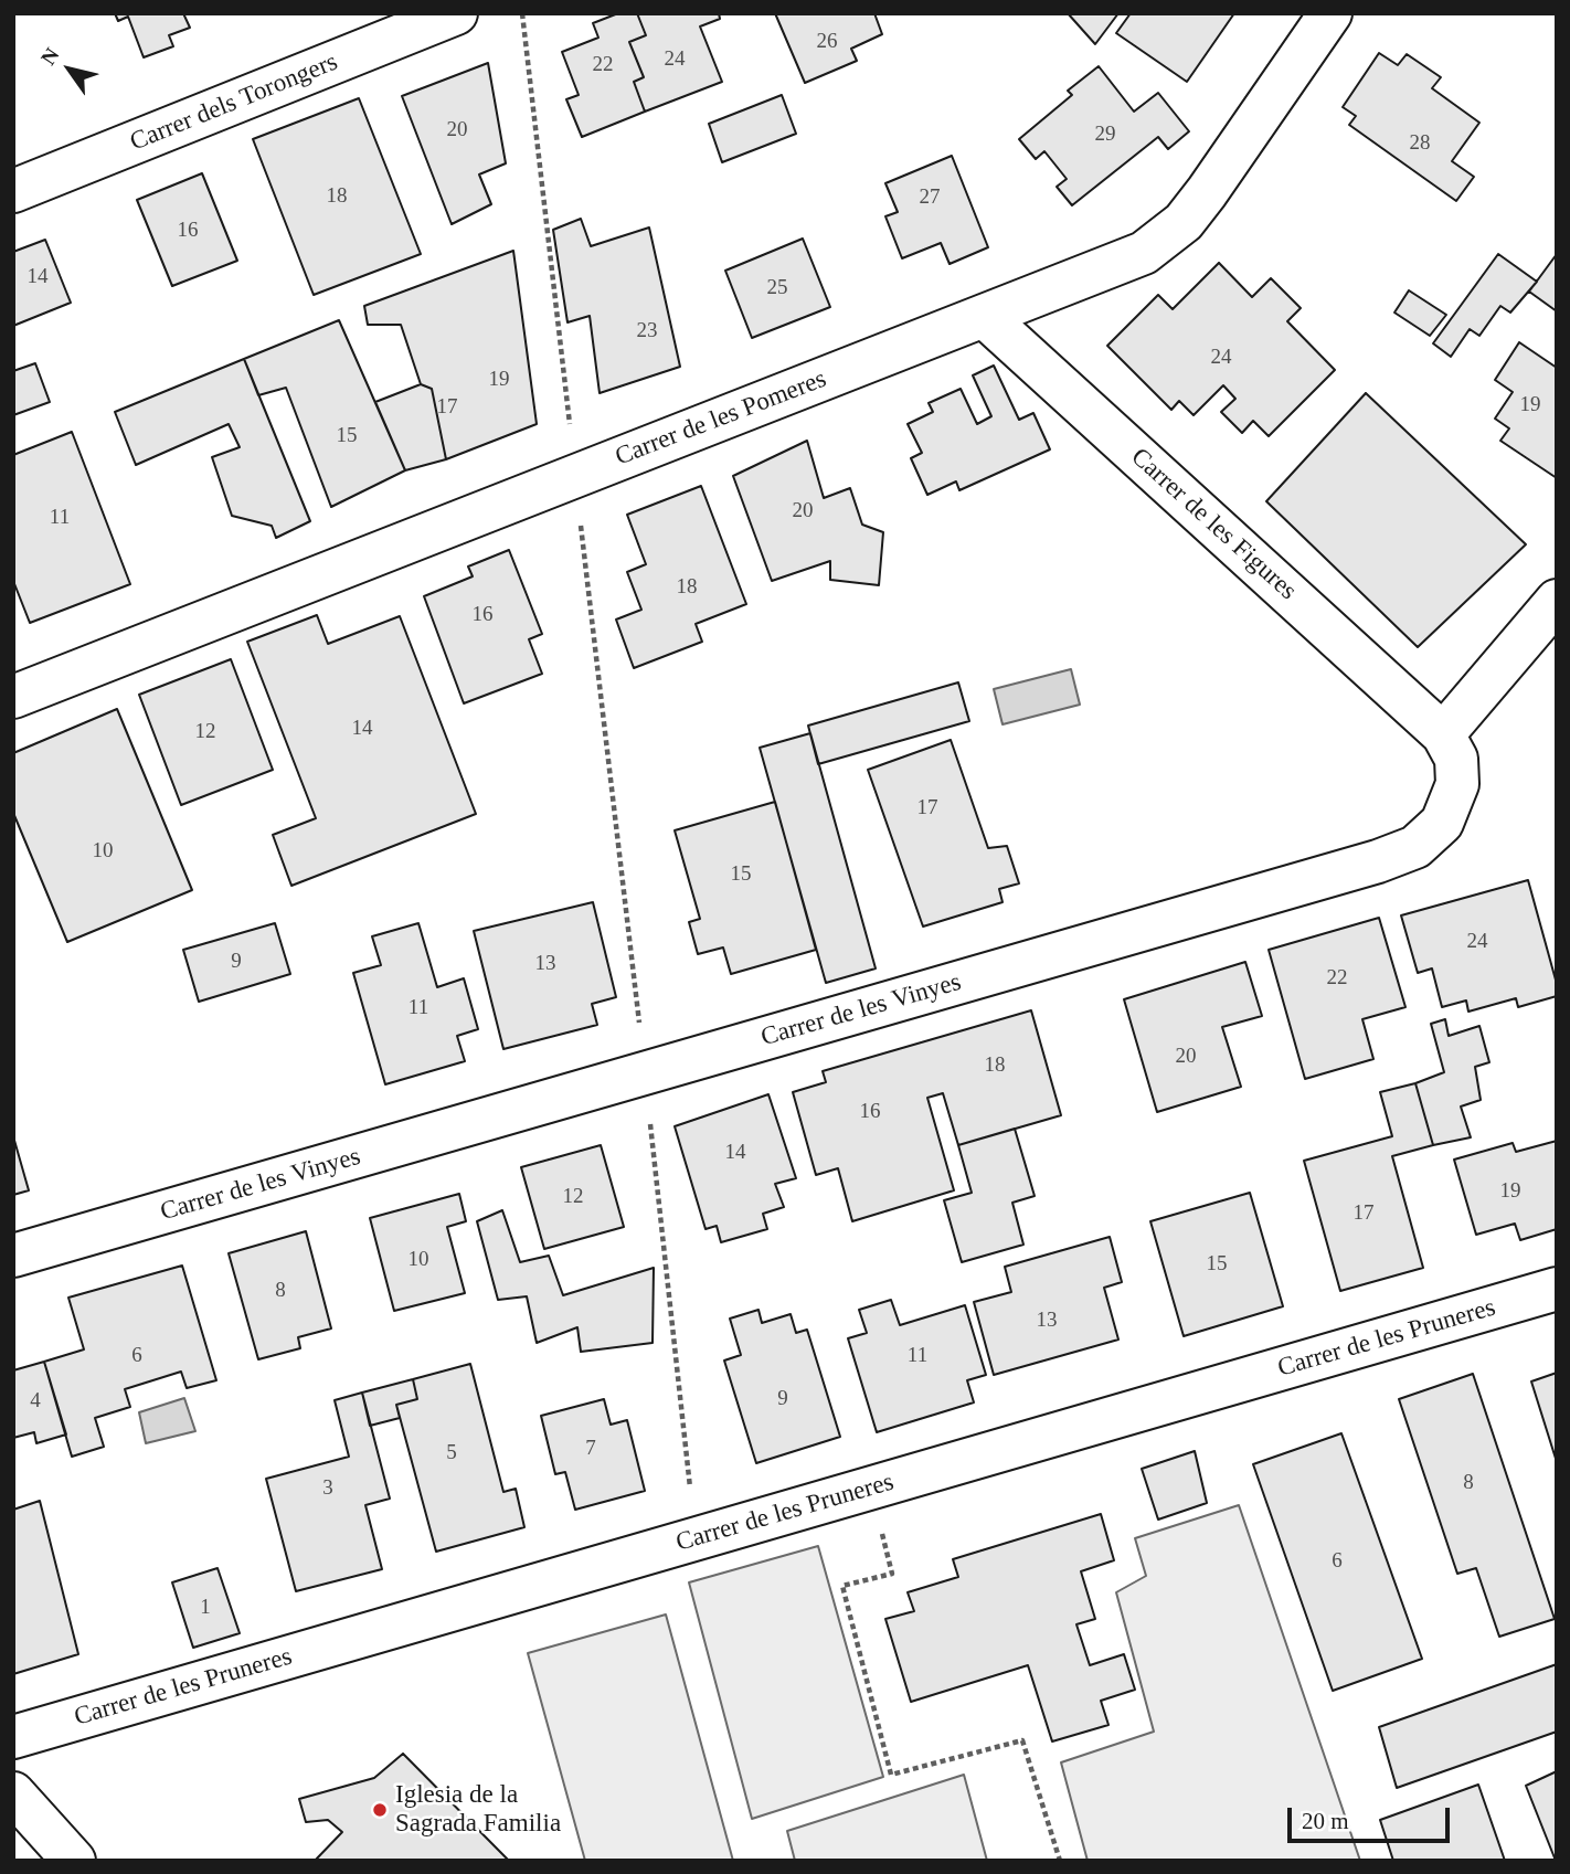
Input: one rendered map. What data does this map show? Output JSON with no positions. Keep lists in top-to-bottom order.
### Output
{
  "streets": {
    "street": [
      "Carrer dels Torongers",
      "Carrer de les Pomeres",
      "Carrer de les Figures",
      "Carrer de les Vinyes",
      "Carrer de les Pruneres"
    ]
  },
  "crossings": [
    ["Carrer de les Pomeres", "Carrer de les Figures"],
    ["Carrer de les Figures", "Carrer de les Vinyes"]
  ],
  "places": ["Iglesia de la Sagrada Familia"],
  "house_numbers": [
    "26",
    "24",
    "22",
    "20",
    "29",
    "28",
    "18",
    "27",
    "16",
    "14",
    "25",
    "23",
    "24",
    "19",
    "19",
    "17",
    "15",
    "20",
    "11",
    "18",
    "16",
    "14",
    "12",
    "17",
    "10",
    "15",
    "24",
    "9",
    "13",
    "22",
    "11",
    "20",
    "18",
    "16",
    "14",
    "19",
    "12",
    "17",
    "10",
    "15",
    "8",
    "13",
    "6",
    "11",
    "9",
    "4",
    "7",
    "5",
    "8",
    "3",
    "6",
    "1"
  ],
  "scale_bar": "20 m",
  "north": "top left"
}
